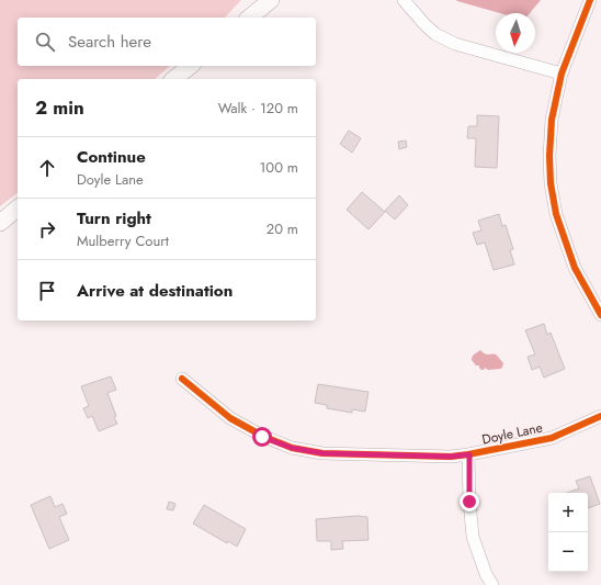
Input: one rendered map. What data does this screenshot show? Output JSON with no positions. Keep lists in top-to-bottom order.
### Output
{
  "streets": {
    "street": ["Doyle Lane"]
  },
  "north": "bottom",
  "page": {
    "search": "Search here",
    "heading": ["2 min", "Walk · 120 m"],
    "list": [
      ["Continue", "Doyle Lane", "100 m"],
      ["Turn right", "Mulberry Court", "20 m"],
      "Arrive at destination"
    ],
    "map_buttons": ["+", "−"]
  }
}
